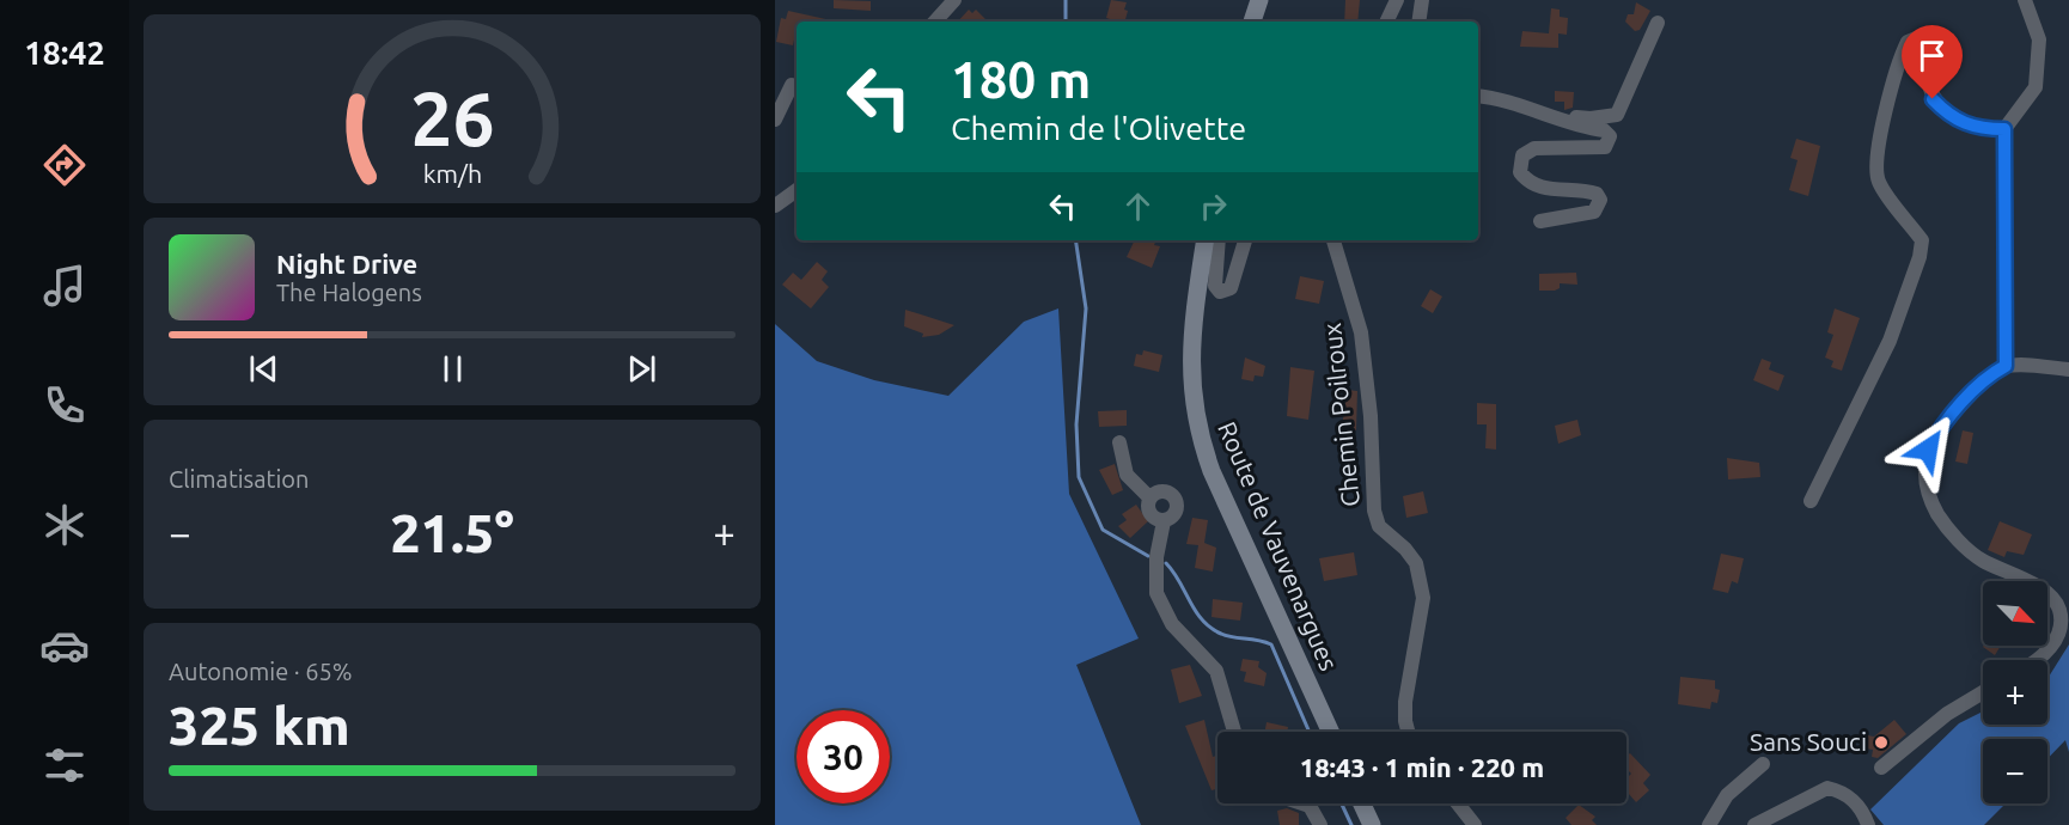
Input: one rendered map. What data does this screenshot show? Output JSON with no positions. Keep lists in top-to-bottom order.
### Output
{
  "streets": {
    "main road": ["Route de Vauvenargues"],
    "street": ["Chemin Poilroux"]
  },
  "places": ["Sans Souci"],
  "north": "bottom right",
  "page": {
    "tabs": "18:42",
    "turn": ["180 m", "Chemin de l'Olivette"],
    "song": ["Night Drive", "The Halogens"],
    "tile": [
      "Climatisation",
      ["Autonomie · 65%", "325 km"]
    ],
    "heat": ["−", "21.5°", "+"],
    "map_buttons": ["+", "−"],
    "limit": "30",
    "trip": "18:43 · 1 min · 220 m",
    "gauge": ["26", "km/h"]
  }
}
